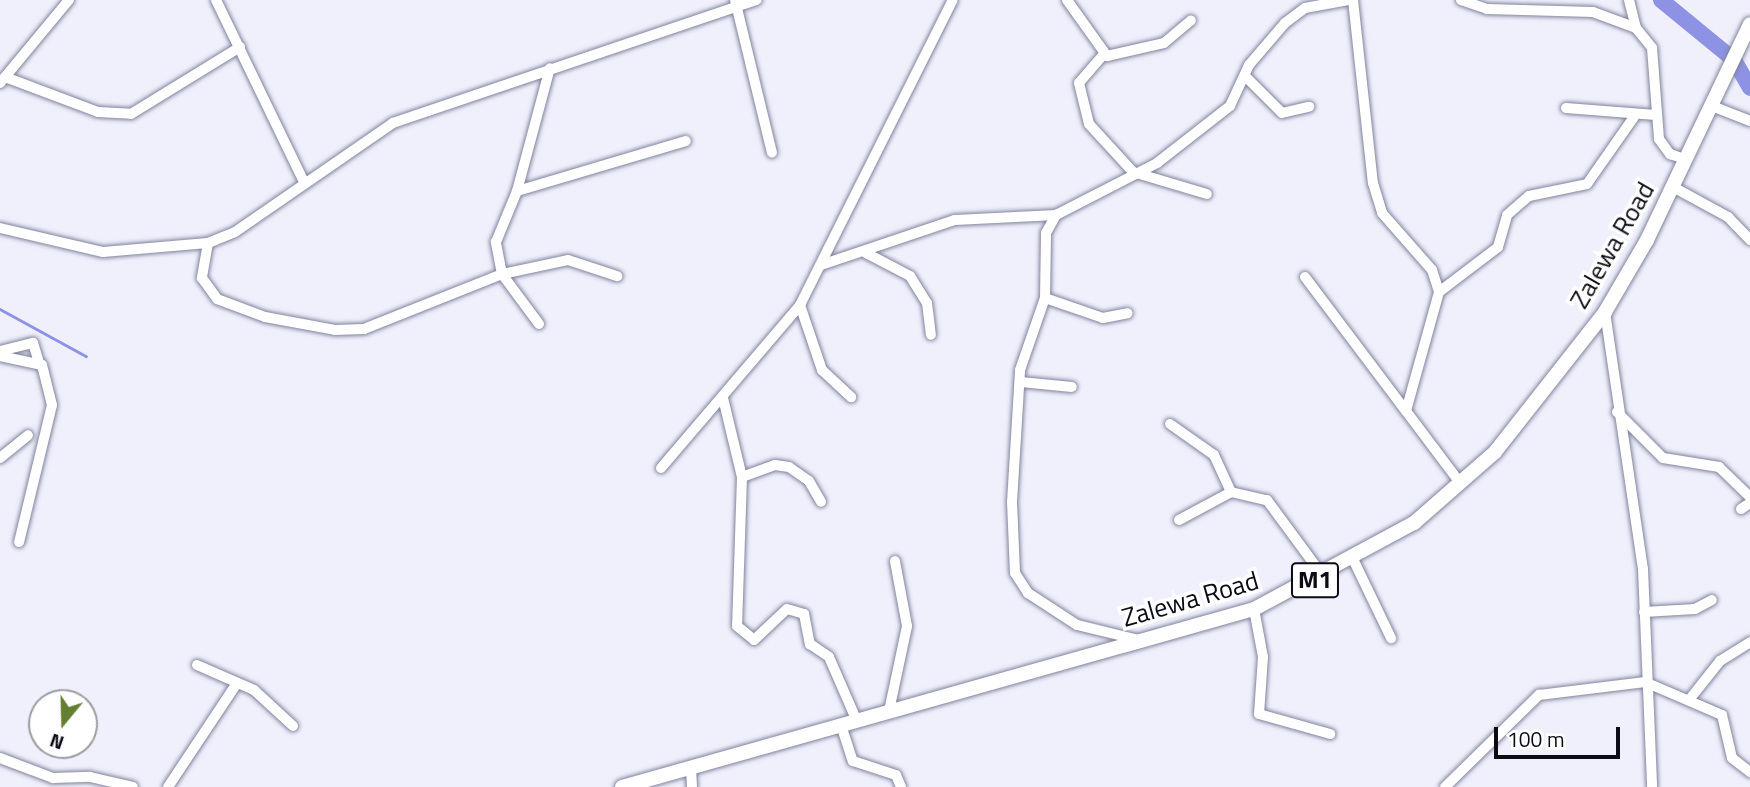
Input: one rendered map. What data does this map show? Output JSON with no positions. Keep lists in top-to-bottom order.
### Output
{
  "streets": {
    "highway": ["Zalewa Road", "M1"]
  },
  "scale_bar": "100 m",
  "north": "bottom"
}
